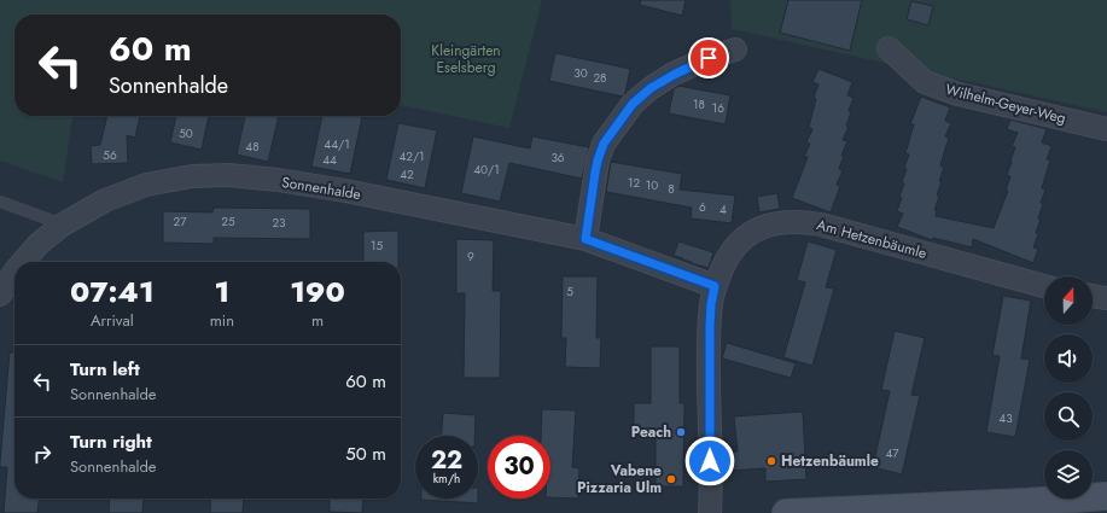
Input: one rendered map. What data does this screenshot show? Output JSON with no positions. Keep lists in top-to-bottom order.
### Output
{
  "streets": {
    "street": ["Wilhelm-Geyer-Weg", "Sonnenhalde", "Am Hetzenbäumle"]
  },
  "crossings": [
    ["Sonnenhalde", "Am Hetzenbäumle"]
  ],
  "parks": ["Kleingärten Eselsberg"],
  "places": ["Peach", "Hetzenbäumle", "Vabene Pizzaria Ulm"],
  "house_numbers": [
    "30",
    "28",
    "18",
    "16",
    "50",
    "44/1",
    "48",
    "56",
    "42/1",
    "36",
    "44",
    "40/1",
    "42",
    "12",
    "10",
    "8",
    "6",
    "4",
    "27",
    "25",
    "23",
    "15",
    "9",
    "5",
    "43",
    "47"
  ],
  "north": "top",
  "page": {
    "turn": ["60 m", "Sonnenhalde"],
    "eta": [
      "07:41",
      "Arrival",
      "1",
      "min",
      "190",
      "m"
    ],
    "list": [
      {
        "name": "Turn left",
        "note": "Sonnenhalde",
        "value": "60 m"
      },
      {
        "name": "Turn right",
        "note": "Sonnenhalde",
        "value": "50 m"
      }
    ],
    "speed": "22 km/h",
    "limit": "30"
  }
}
